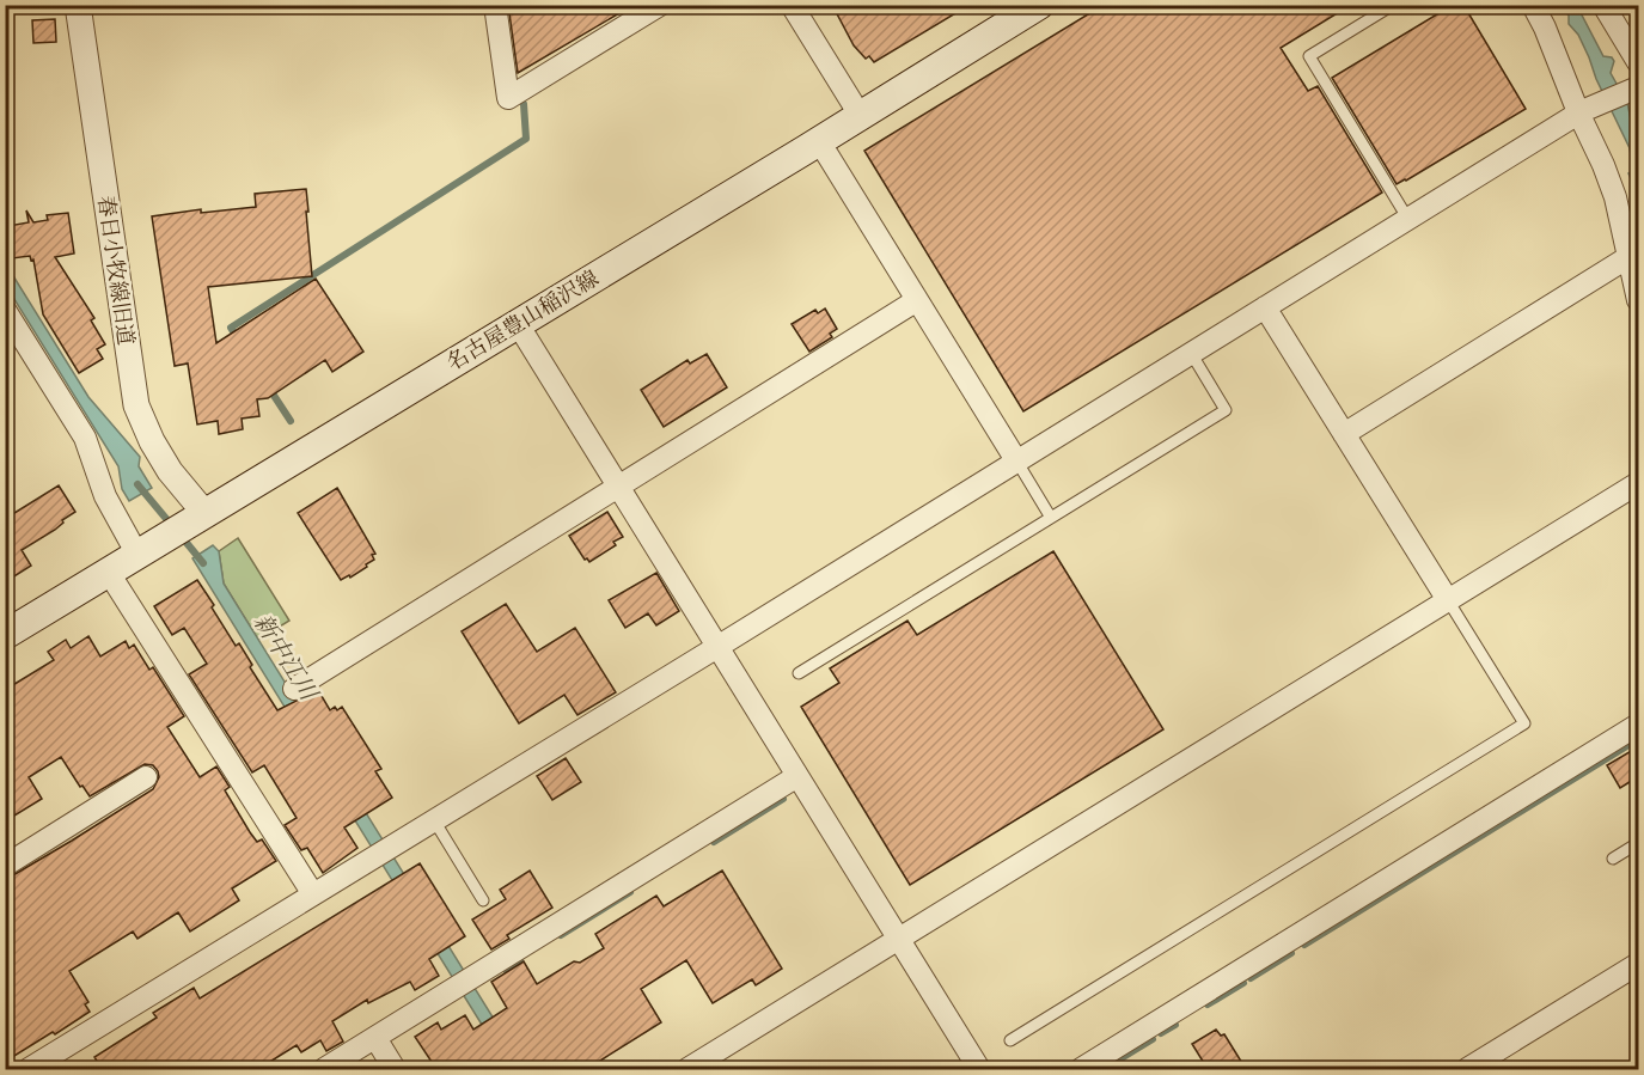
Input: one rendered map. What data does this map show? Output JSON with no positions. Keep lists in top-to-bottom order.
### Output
{
  "streets": {
    "main road": ["名古屋豊山稲沢線"],
    "street": ["春日小牧線旧道"]
  },
  "crossings": [
    ["春日小牧線旧道", "名古屋豊山稲沢線"]
  ],
  "water": ["新中江川"]
}
